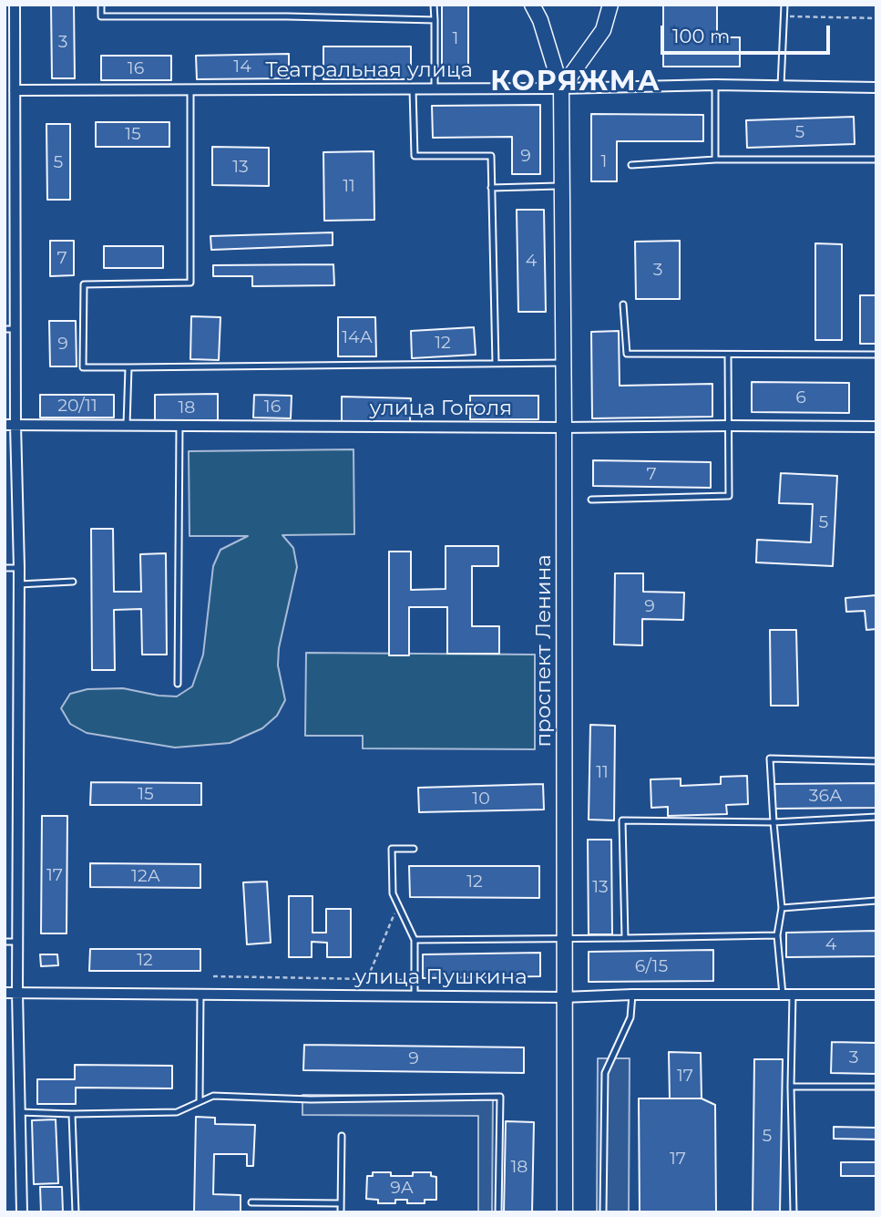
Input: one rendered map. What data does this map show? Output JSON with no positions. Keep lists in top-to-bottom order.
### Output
{
  "streets": {
    "street": [
      "Театральная улица",
      "улица Гоголя",
      "проспект Ленина",
      "улица Пушкина"
    ]
  },
  "crossings": [
    ["Театральная улица", "проспект Ленина"],
    ["улица Гоголя", "проспект Ленина"],
    ["проспект Ленина", "улица Пушкина"]
  ],
  "districts": ["КОРЯЖМА"],
  "house_numbers": [
    "1",
    "3",
    "14",
    "16",
    "5",
    "15",
    "9",
    "1",
    "5",
    "13",
    "11",
    "7",
    "4",
    "3",
    "14А",
    "12",
    "9",
    "6",
    "20/11",
    "16",
    "18",
    "7",
    "5",
    "9",
    "11",
    "15",
    "36А",
    "10",
    "17",
    "12А",
    "12",
    "13",
    "4",
    "12",
    "6/15",
    "3",
    "9",
    "17",
    "5",
    "17",
    "18",
    "9А"
  ],
  "scale_bar": "100 m"
}
